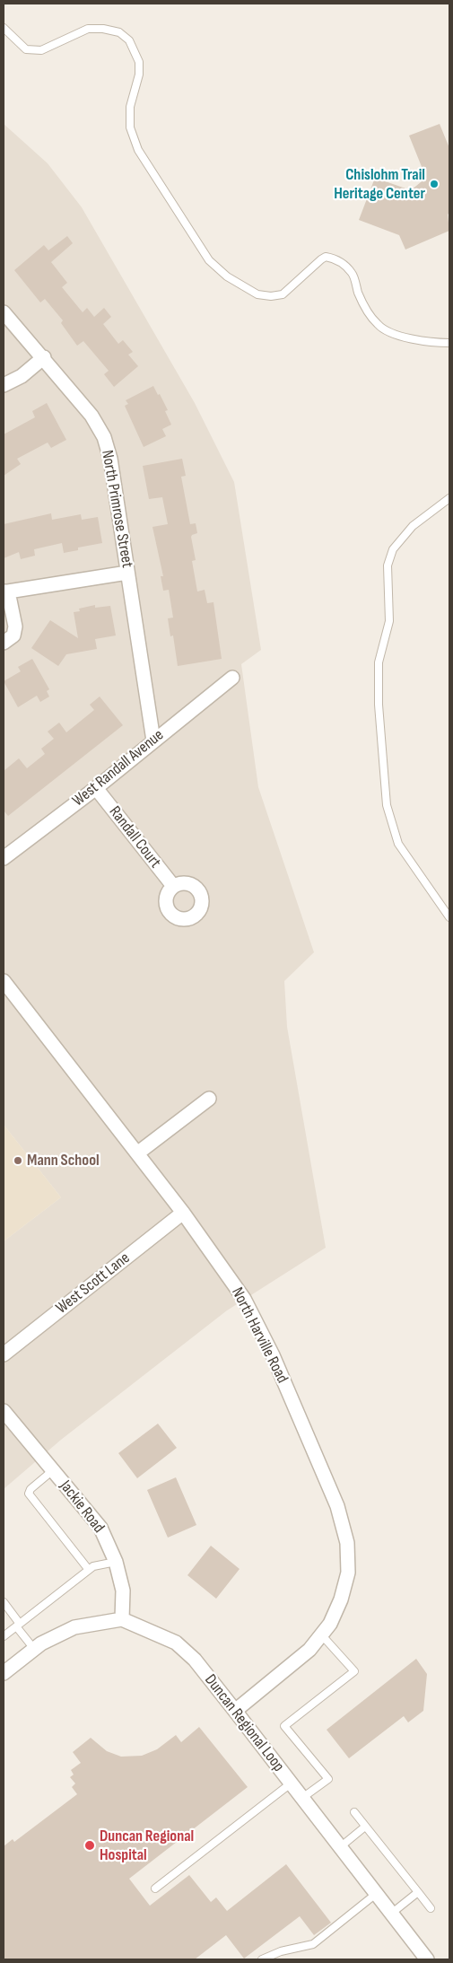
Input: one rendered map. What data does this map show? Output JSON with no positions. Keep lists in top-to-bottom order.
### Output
{
  "streets": {
    "street": [
      "North Primrose Street",
      "West Randall Avenue",
      "Randall Court",
      "West Scott Lane",
      "North Harville Road",
      "Jackie Road",
      "Duncan Regional Loop"
    ]
  },
  "crossings": [
    ["North Primrose Street", "West Randall Avenue"],
    ["West Randall Avenue", "Randall Court"],
    ["West Scott Lane", "North Harville Road"],
    ["North Harville Road", "Duncan Regional Loop"],
    ["Jackie Road", "Duncan Regional Loop"]
  ],
  "places": ["Chislohm Trail Heritage Center", "Mann School", "Duncan Regional Hospital"]
}
